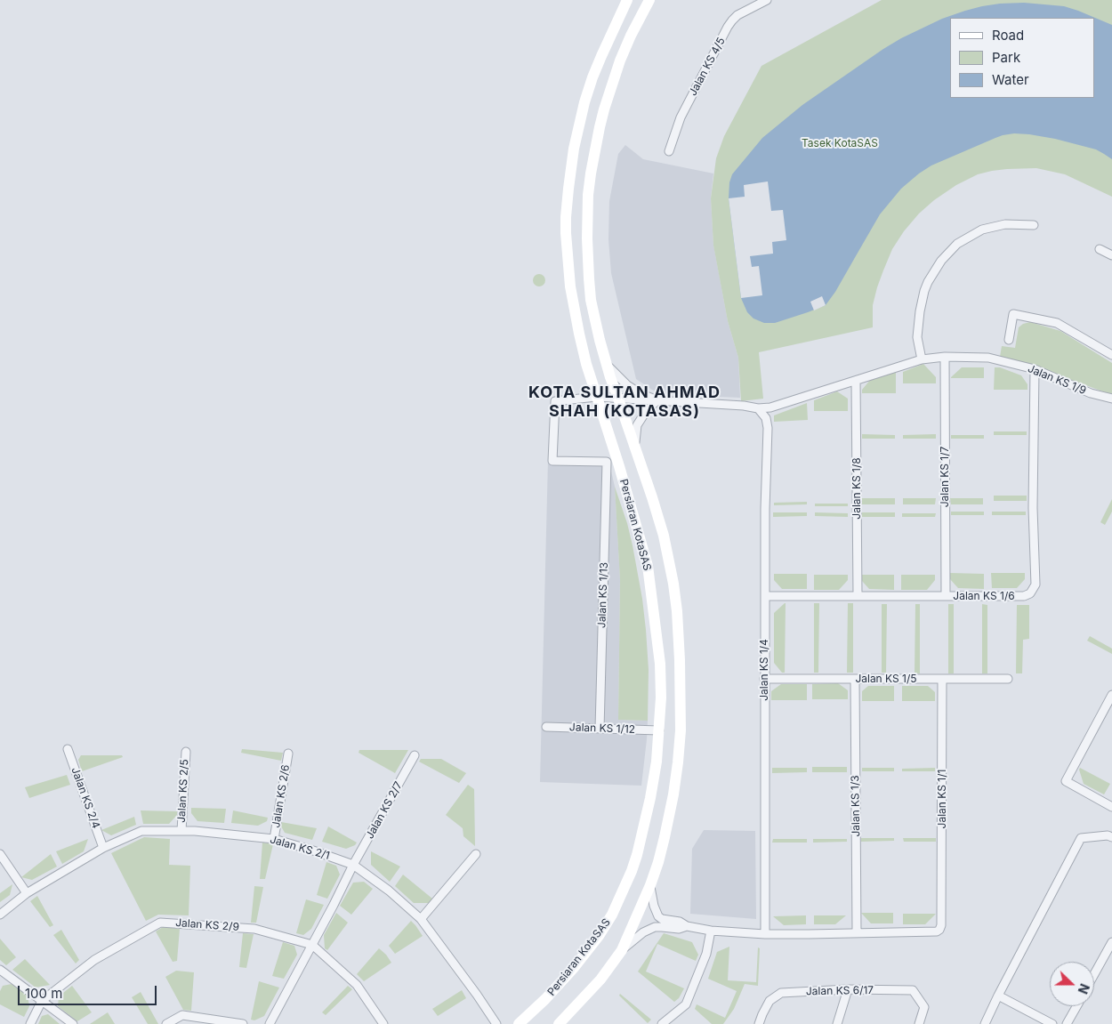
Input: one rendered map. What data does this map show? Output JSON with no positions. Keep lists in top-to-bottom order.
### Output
{
  "streets": {
    "main road": ["Persiaran KotaSAS"],
    "street": [
      "Jalan KS 4/5",
      "Jalan KS 1/9",
      "Jalan KS 1/7",
      "Jalan KS 1/8",
      "Jalan KS 1/13",
      "Jalan KS 1/6",
      "Jalan KS 1/4",
      "Jalan KS 1/5",
      "Jalan KS 1/12",
      "Jalan KS 2/5",
      "Jalan KS 2/6",
      "Jalan KS 2/4",
      "Jalan KS 1/1",
      "Jalan KS 1/3",
      "Jalan KS 2/7",
      "Jalan KS 2/1",
      "Jalan KS 2/9",
      "Jalan KS 6/17"
    ]
  },
  "crossings": [
    ["Jalan KS 1/9", "Jalan KS 1/7"],
    ["Jalan KS 1/9", "Jalan KS 1/8"],
    ["Jalan KS 1/9", "Persiaran KotaSAS"],
    ["Jalan KS 1/9", "Jalan KS 1/13"],
    ["Jalan KS 1/9", "Jalan KS 1/6"],
    ["Jalan KS 1/9", "Jalan KS 1/4"],
    ["Jalan KS 1/7", "Jalan KS 1/6"],
    ["Jalan KS 1/8", "Jalan KS 1/6"],
    ["Persiaran KotaSAS", "Jalan KS 1/12"],
    ["Jalan KS 1/13", "Jalan KS 1/12"],
    ["Jalan KS 1/6", "Jalan KS 1/4"],
    ["Jalan KS 1/4", "Jalan KS 1/5"],
    ["Jalan KS 1/5", "Jalan KS 1/1"],
    ["Jalan KS 1/5", "Jalan KS 1/3"],
    ["Jalan KS 2/5", "Jalan KS 2/1"],
    ["Jalan KS 2/6", "Jalan KS 2/1"],
    ["Jalan KS 2/4", "Jalan KS 2/1"],
    ["Jalan KS 1/1", "Jalan KS 1/3"],
    ["Jalan KS 2/7", "Jalan KS 2/1"],
    ["Jalan KS 2/7", "Jalan KS 2/9"]
  ],
  "districts": ["KOTA SULTAN AHMAD SHAH (KOTASAS)"],
  "parks": ["Tasek KotaSAS"],
  "legend": ["Road", "Park", "Water"],
  "scale_bar": "100 m",
  "north": "right"
}
